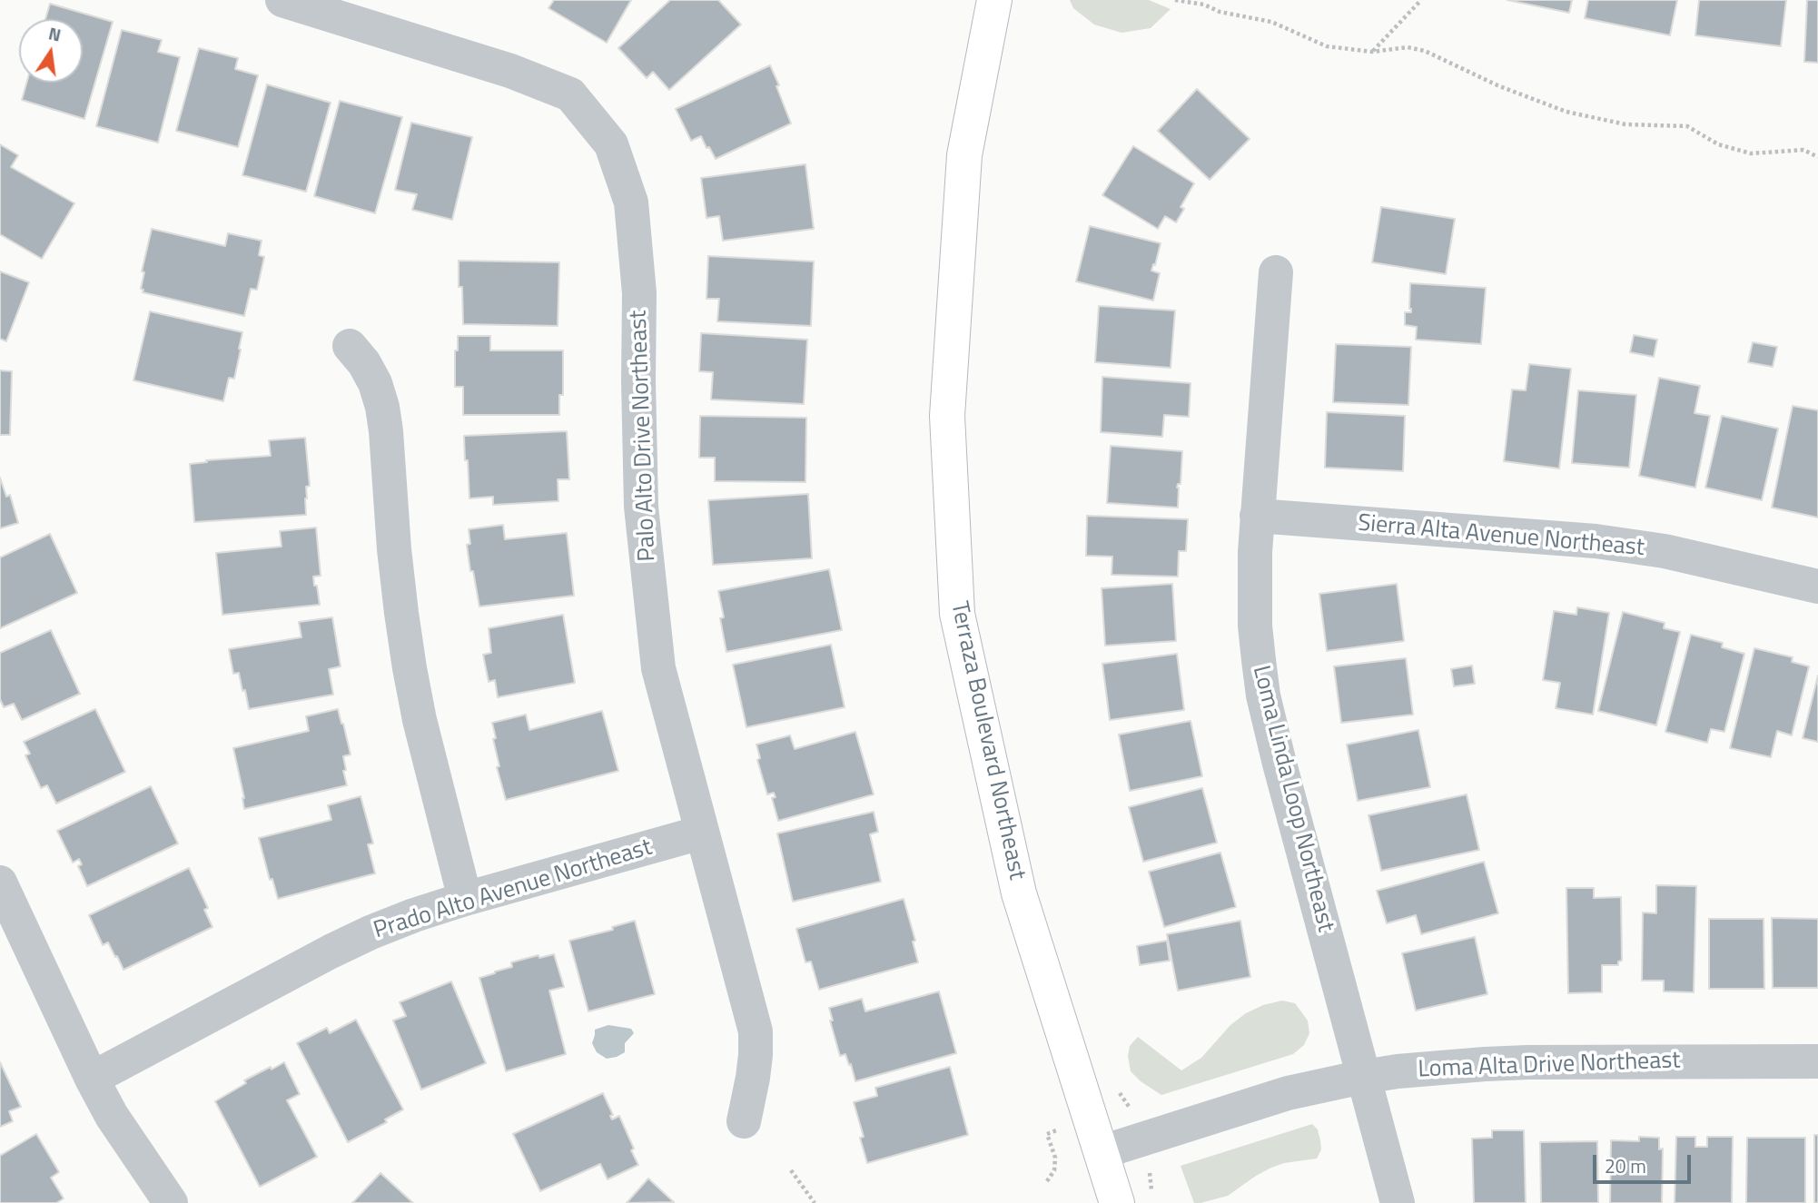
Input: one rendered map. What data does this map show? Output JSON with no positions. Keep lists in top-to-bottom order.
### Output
{
  "streets": {
    "street": [
      "Palo Alto Drive Northeast",
      "Sierra Alta Avenue Northeast",
      "Terraza Boulevard Northeast",
      "Loma Linda Loop Northeast",
      "Prado Alto Avenue Northeast",
      "Loma Alta Drive Northeast"
    ]
  },
  "crossings": [
    ["Palo Alto Drive Northeast", "Prado Alto Avenue Northeast"],
    ["Sierra Alta Avenue Northeast", "Loma Linda Loop Northeast"],
    ["Terraza Boulevard Northeast", "Loma Alta Drive Northeast"],
    ["Loma Linda Loop Northeast", "Loma Alta Drive Northeast"]
  ],
  "scale_bar": "20 m",
  "north": "top"
}
